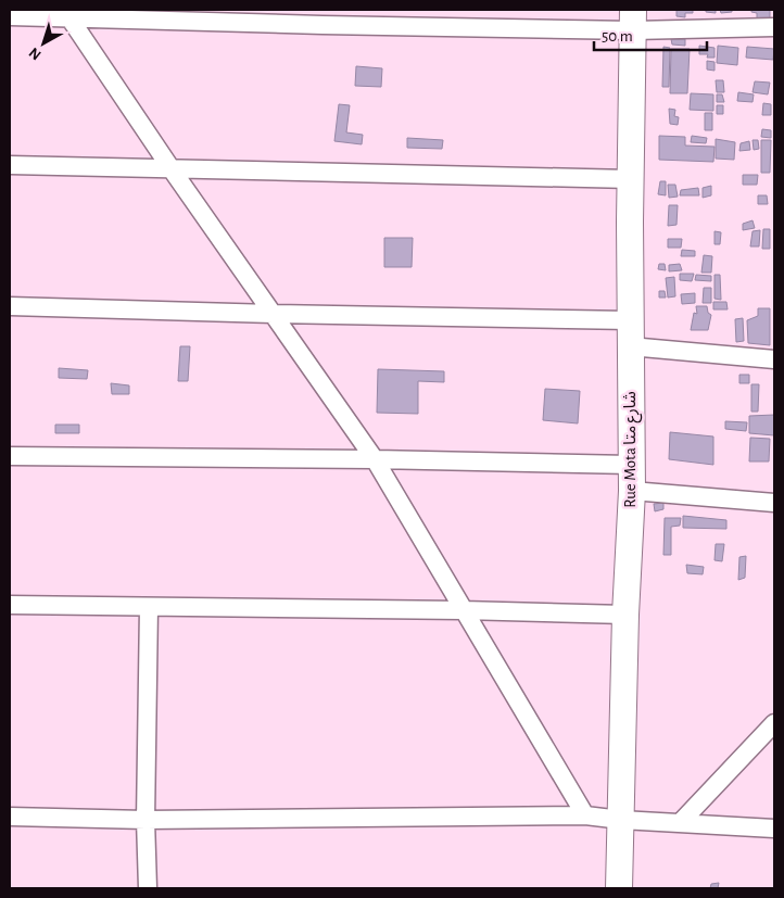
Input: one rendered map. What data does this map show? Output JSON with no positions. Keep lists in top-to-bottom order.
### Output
{
  "streets": {
    "highway": ["Rue Mota شارع متا"]
  },
  "scale_bar": "50 m",
  "north": "bottom left"
}
